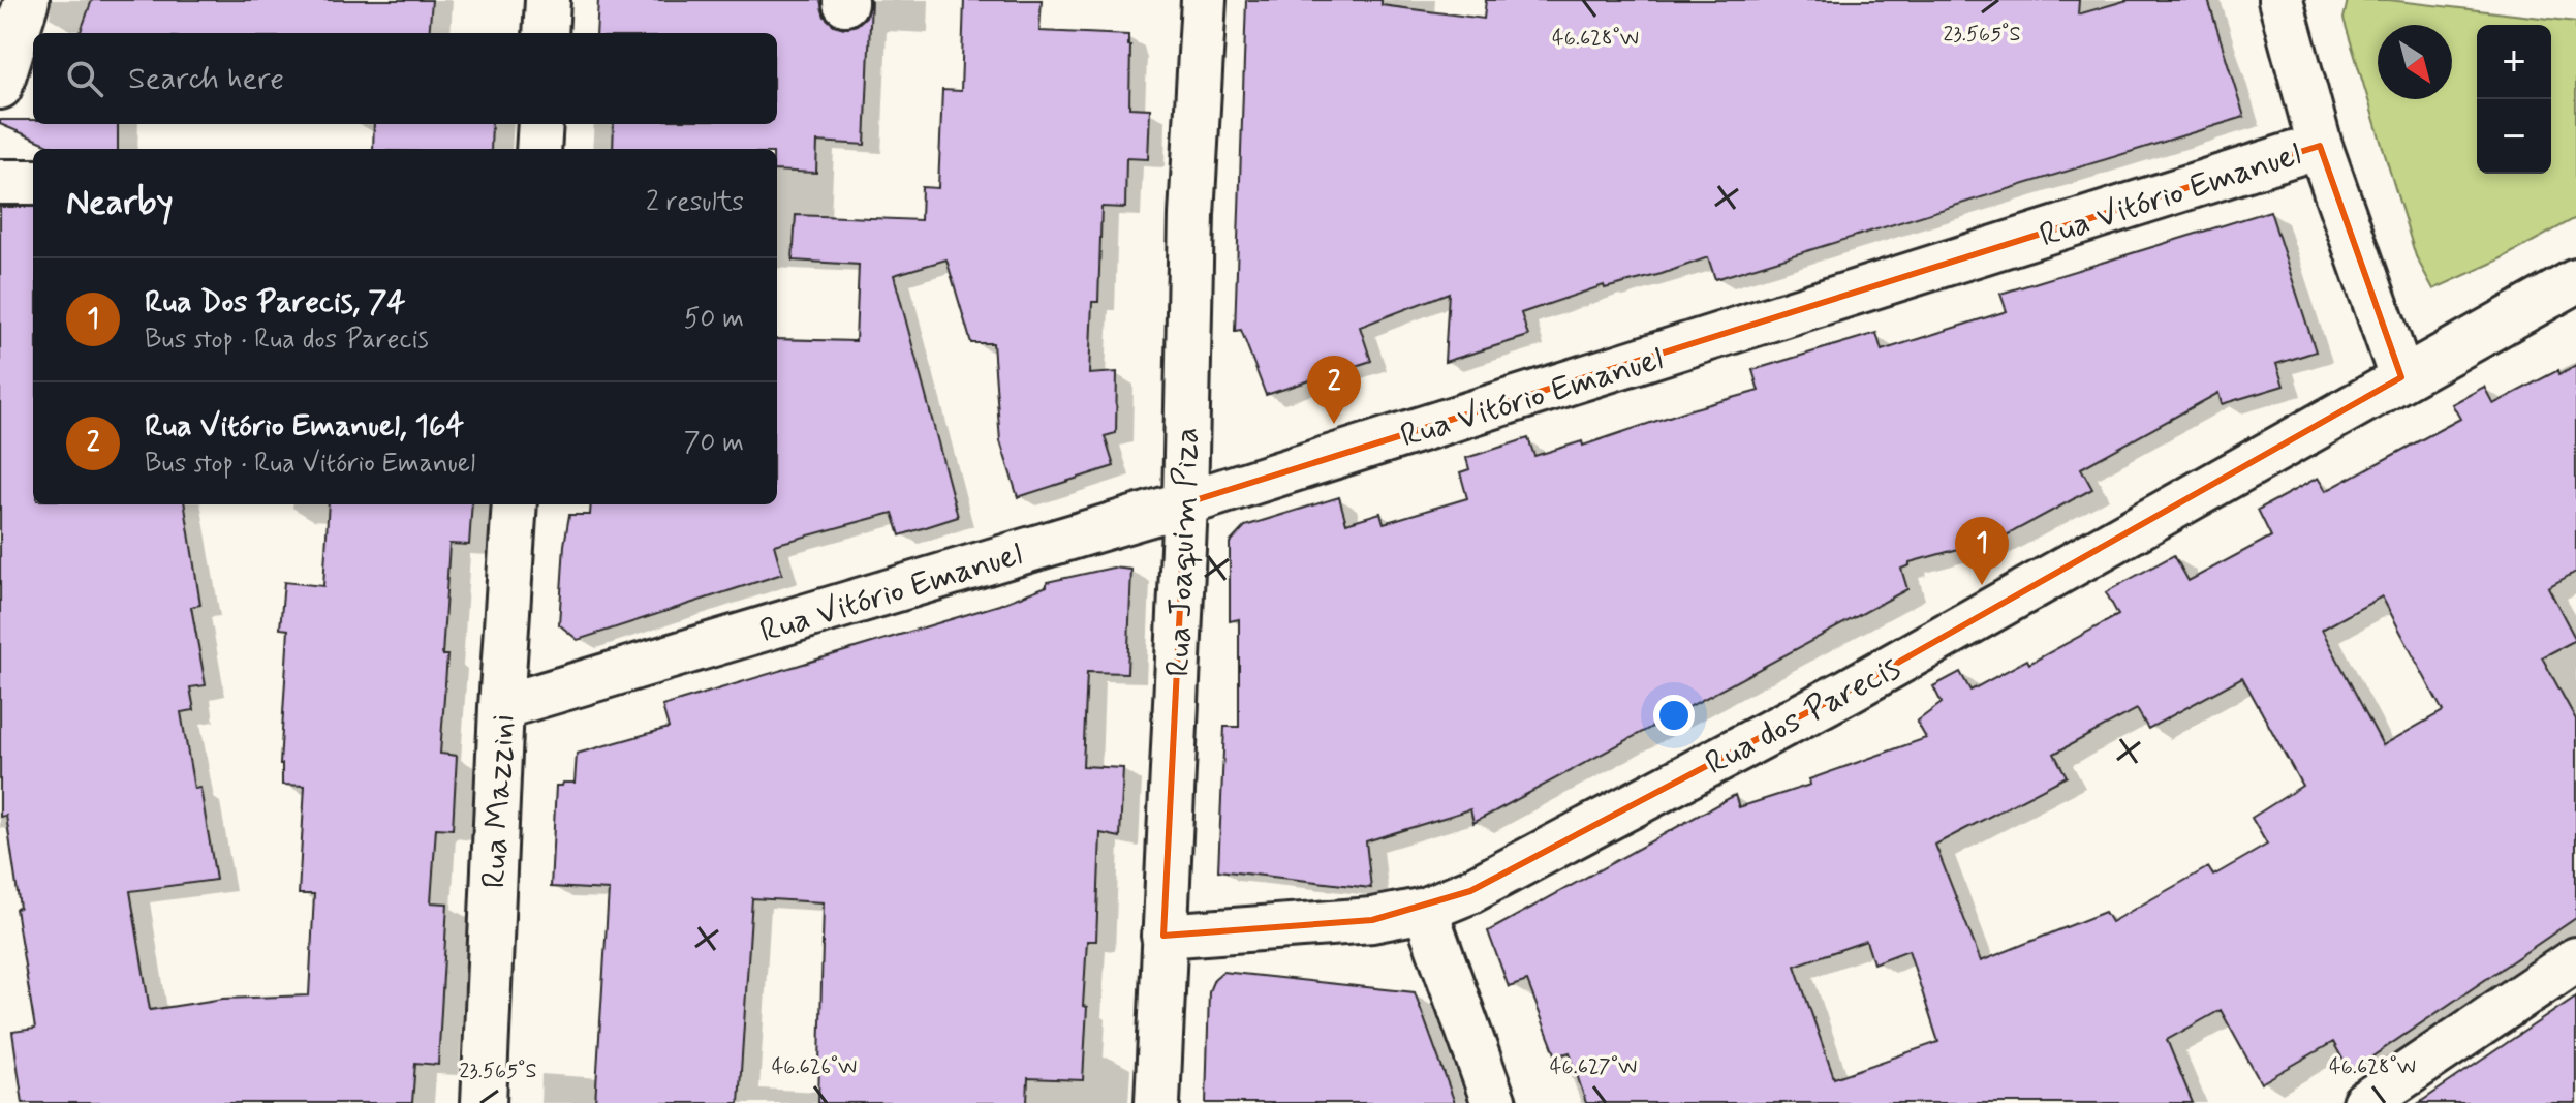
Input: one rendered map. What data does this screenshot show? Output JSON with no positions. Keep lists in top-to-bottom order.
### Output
{
  "streets": {
    "street": [
      "Rua Vitório Emanuel",
      "Rua Joaquim Piza",
      "Rua dos Parecis",
      "Rua Mazzini"
    ]
  },
  "crossings": [
    ["Rua Vitório Emanuel", "Rua Joaquim Piza"],
    ["Rua Vitório Emanuel", "Rua Mazzini"],
    ["Rua Joaquim Piza", "Rua dos Parecis"]
  ],
  "north": "bottom right",
  "page": {
    "map_buttons": ["+", "−"],
    "search": "Search here",
    "heading": ["Nearby", "2 results"],
    "list": [
      {
        "mark": "1",
        "name": "Rua Dos Parecis, 74",
        "note": "Bus stop · Rua dos Parecis",
        "value": "50 m"
      },
      {
        "mark": "2",
        "name": "Rua Vitório Emanuel, 164",
        "note": "Bus stop · Rua Vitório Emanuel",
        "value": "70 m"
      }
    ],
    "pins": ["2", "1"]
  },
  "coordinates": [
    "23.565°S",
    "46.628°W",
    "46.626°W",
    "46.627°W"
  ]
}
